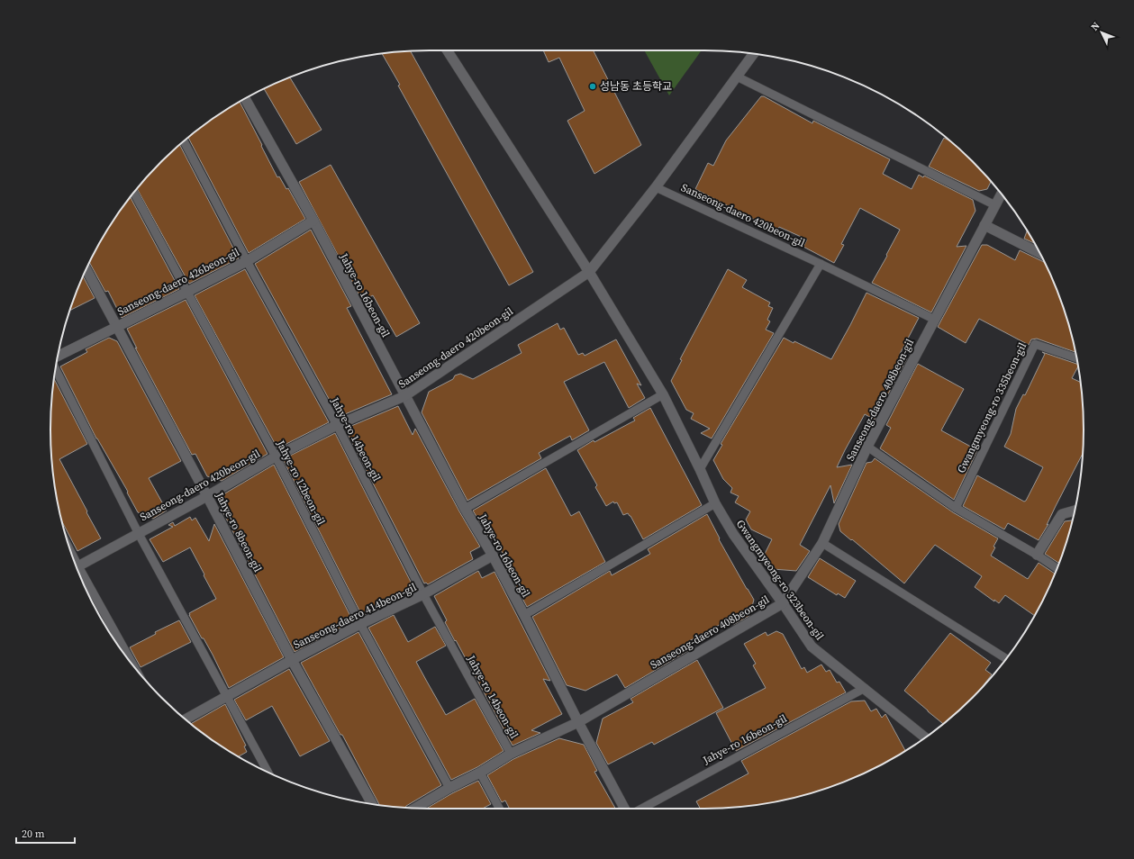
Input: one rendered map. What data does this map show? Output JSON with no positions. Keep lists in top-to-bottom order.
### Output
{
  "streets": {
    "street": [
      "Sanseong-daero 420beon-gil",
      "Sanseong-daero 426beon-gil",
      "Jahye-ro 16beon-gil",
      "Sanseong-daero 408beon-gil",
      "Jahye-ro 8beon-gil",
      "Gwangmyeong-ro 323beon-gil",
      "Sanseong-daero 414beon-gil"
    ],
    "lane": ["Gwangmyeong-ro 335beon-gil", "Jahye-ro 14beon-gil", "Jahye-ro 12beon-gil"]
  },
  "crossings": [
    ["Sanseong-daero 420beon-gil", "Jahye-ro 16beon-gil"],
    ["Sanseong-daero 420beon-gil", "Jahye-ro 14beon-gil"],
    ["Sanseong-daero 420beon-gil", "Jahye-ro 12beon-gil"],
    ["Sanseong-daero 420beon-gil", "Jahye-ro 8beon-gil"],
    ["Sanseong-daero 420beon-gil", "Gwangmyeong-ro 323beon-gil"],
    ["Sanseong-daero 426beon-gil", "Jahye-ro 16beon-gil"],
    ["Sanseong-daero 426beon-gil", "Jahye-ro 14beon-gil"],
    ["Sanseong-daero 426beon-gil", "Jahye-ro 12beon-gil"],
    ["Sanseong-daero 426beon-gil", "Jahye-ro 8beon-gil"],
    ["Jahye-ro 16beon-gil", "Sanseong-daero 408beon-gil"],
    ["Jahye-ro 16beon-gil", "Gwangmyeong-ro 323beon-gil"],
    ["Jahye-ro 16beon-gil", "Sanseong-daero 414beon-gil"],
    ["Sanseong-daero 408beon-gil", "Jahye-ro 14beon-gil"],
    ["Sanseong-daero 408beon-gil", "Jahye-ro 12beon-gil"],
    ["Sanseong-daero 408beon-gil", "Gwangmyeong-ro 323beon-gil"],
    ["Jahye-ro 14beon-gil", "Sanseong-daero 414beon-gil"],
    ["Jahye-ro 12beon-gil", "Sanseong-daero 414beon-gil"],
    ["Jahye-ro 8beon-gil", "Sanseong-daero 414beon-gil"]
  ],
  "places": ["성남동 초등학교"],
  "scale_bar": "20 m",
  "north": "top left"
}
